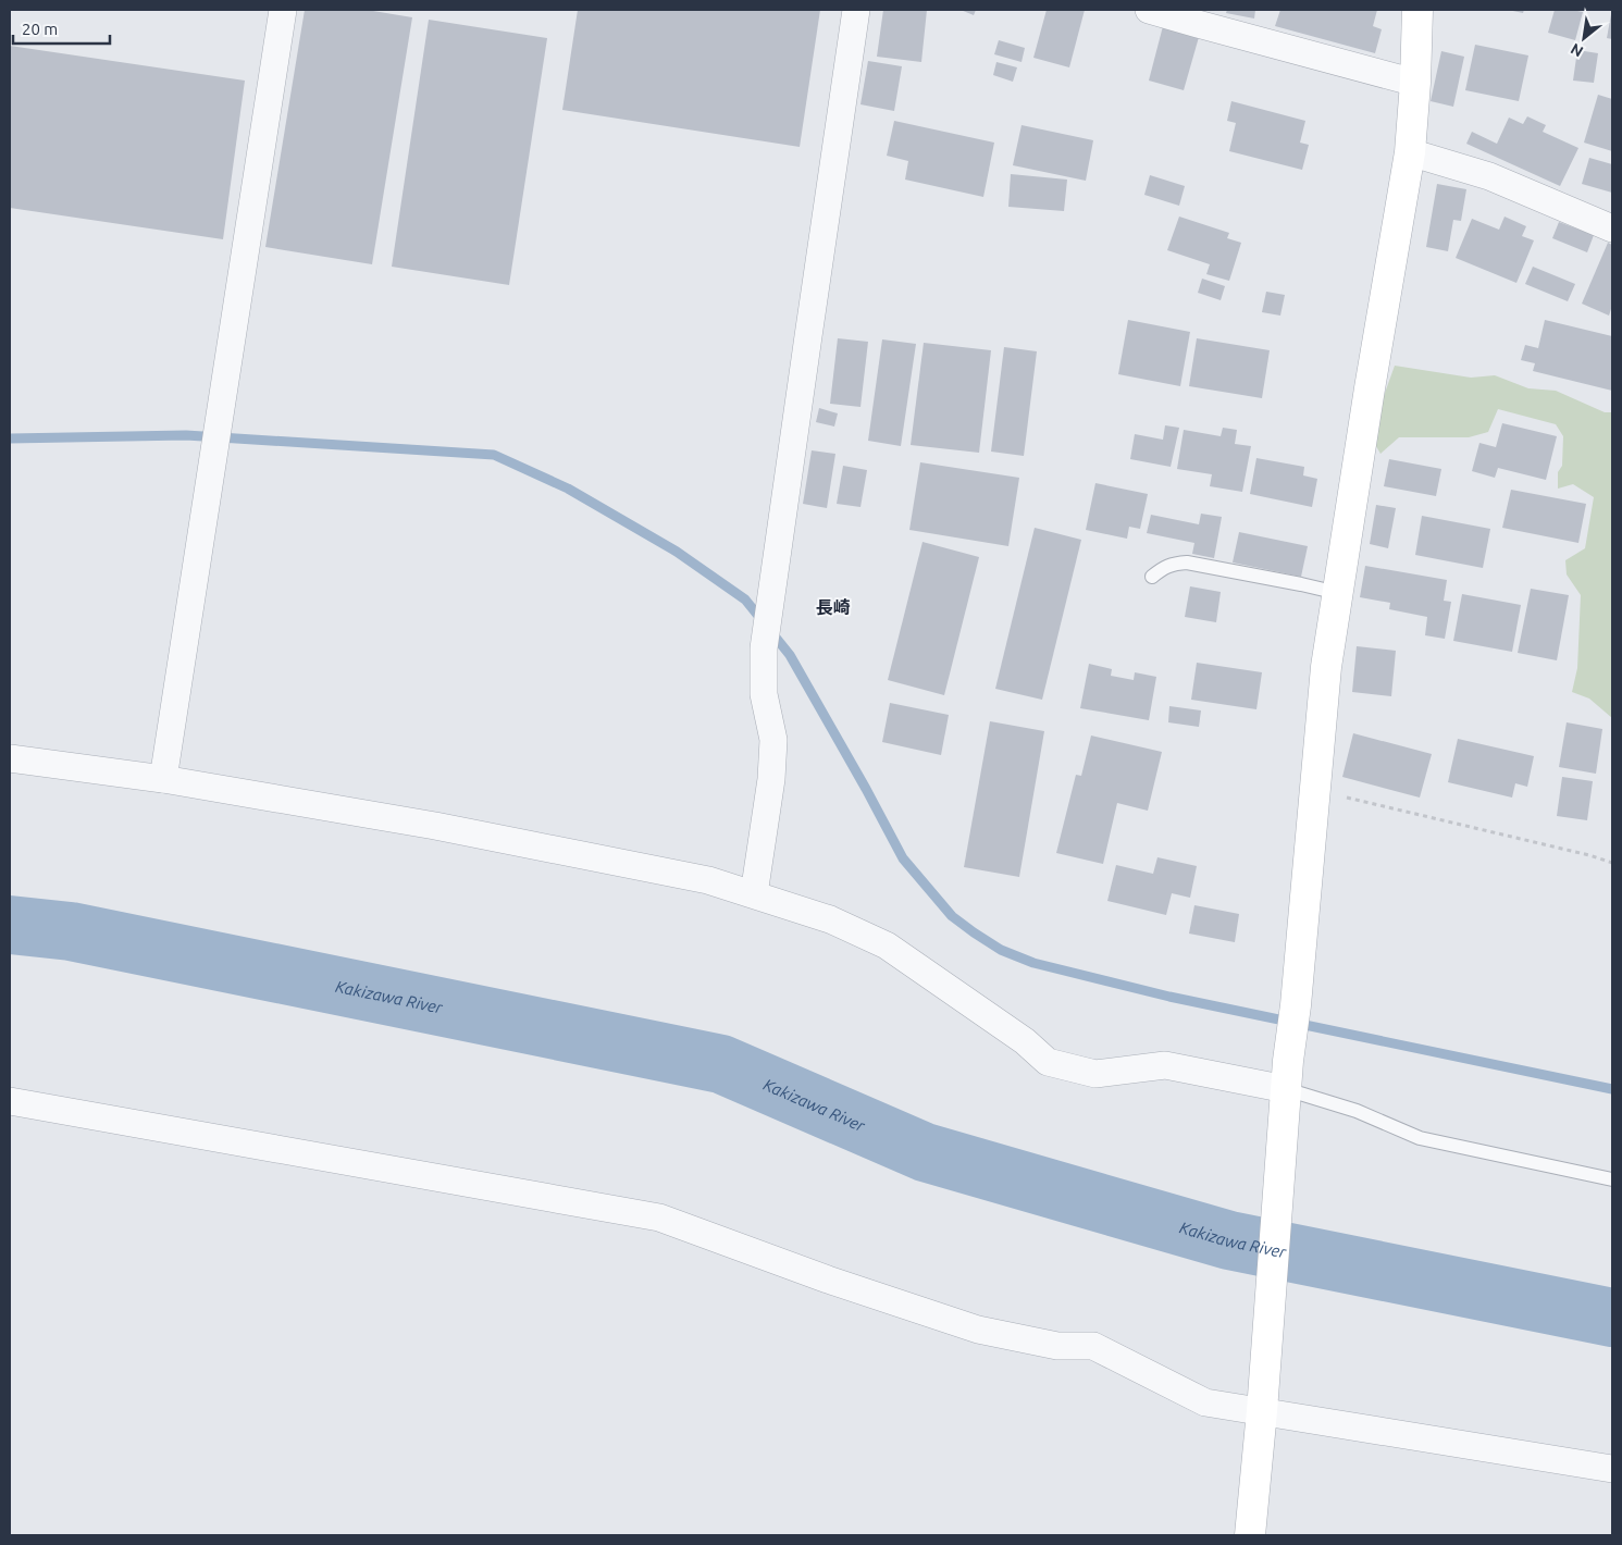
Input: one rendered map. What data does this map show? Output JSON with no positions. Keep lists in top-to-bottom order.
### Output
{
  "districts": ["長崎"],
  "water": ["Kakizawa River"],
  "scale_bar": "20 m",
  "north": "bottom left"
}
